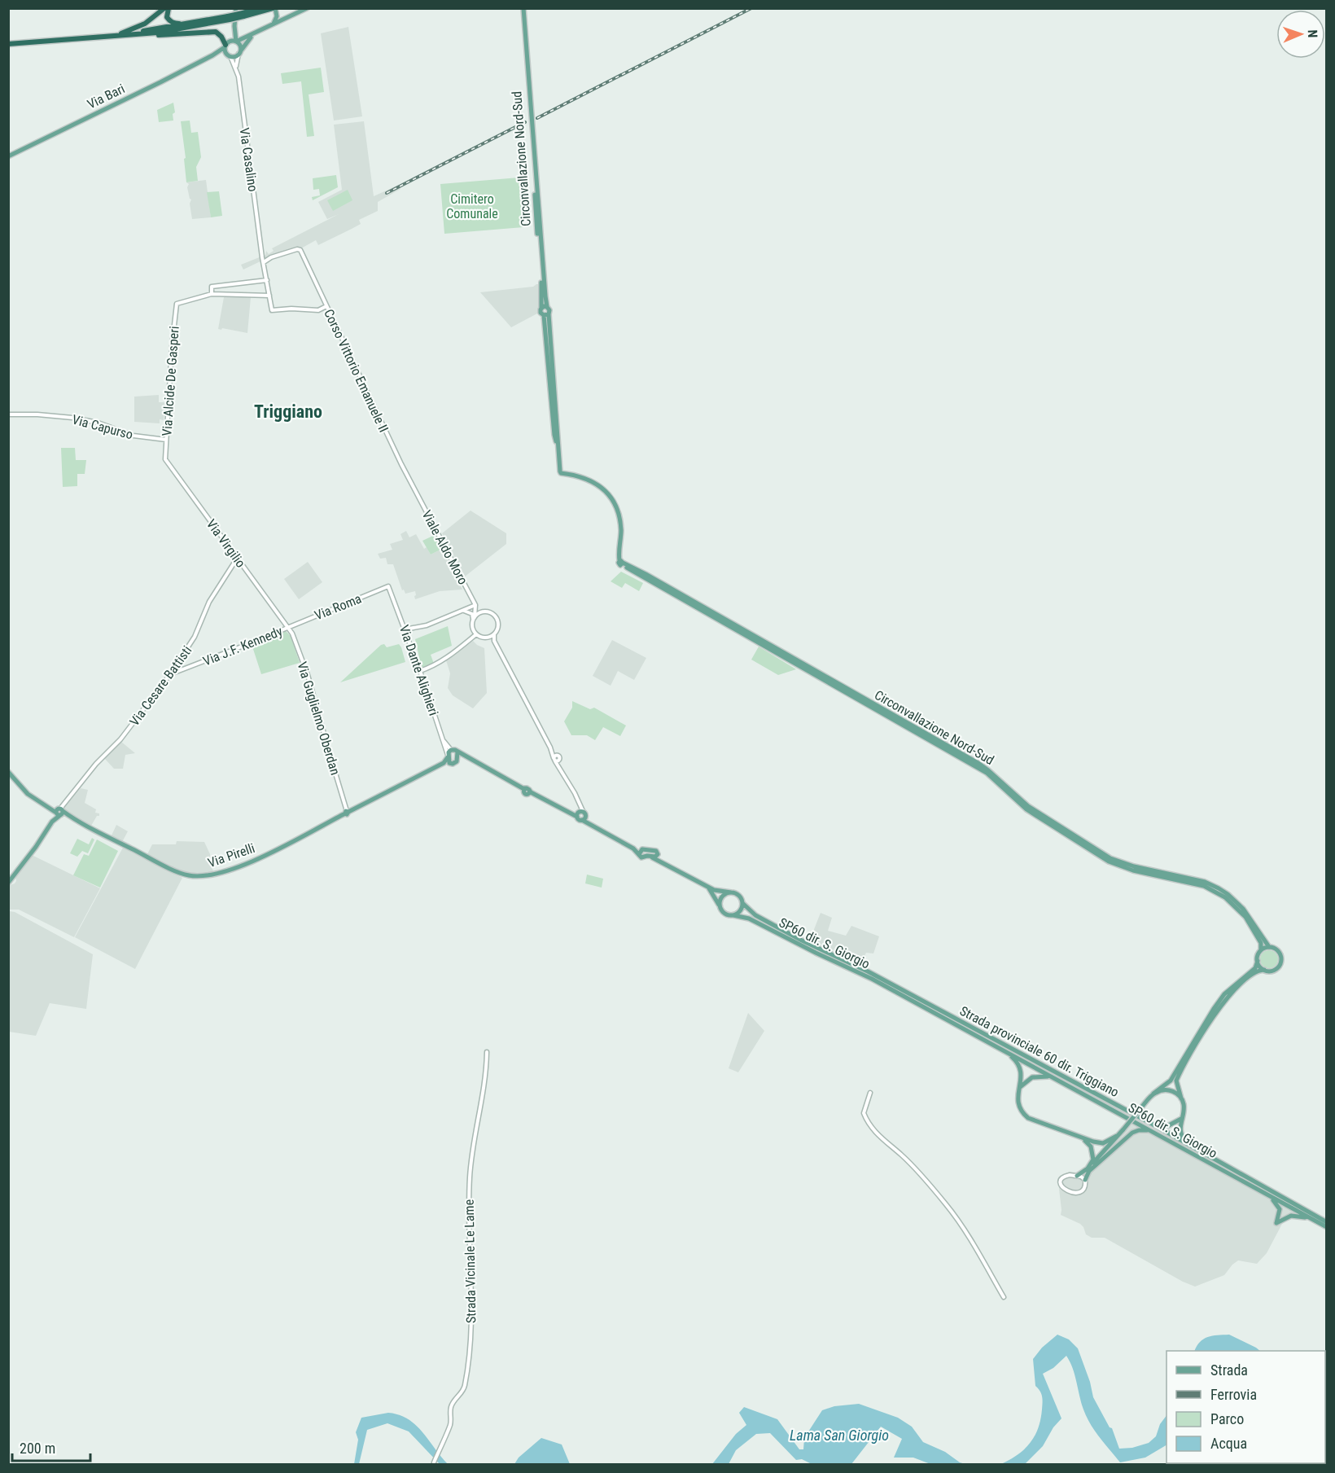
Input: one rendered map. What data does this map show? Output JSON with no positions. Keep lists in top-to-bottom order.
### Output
{
  "streets": {
    "main road": [
      "Via Bari",
      "Circonvallazione Nord-Sud",
      "Via Pirelli",
      "SP60 dir. S. Giorgio",
      "Strada provinciale 60 dir. Triggiano"
    ],
    "street": [
      "Via Casalino",
      "Corso Vittorio Emanuele II",
      "Via Alcide De Gasperi",
      "Via Capurso",
      "Via Virgilio",
      "Viale Aldo Moro",
      "Via Roma",
      "Via J.F. Kennedy",
      "Via Dante Alighieri",
      "Via Cesare Battisti",
      "Via Guglielmo Oberdan",
      "Strada Vicinale Le Lame"
    ]
  },
  "crossings": [
    ["Via Bari", "Via Casalino"],
    ["Via Casalino", "Corso Vittorio Emanuele II"],
    ["Corso Vittorio Emanuele II", "Viale Aldo Moro"],
    ["Via Alcide De Gasperi", "Via Capurso"],
    ["Via Alcide De Gasperi", "Via Virgilio"],
    ["Via Virgilio", "Via Roma"],
    ["Via Virgilio", "Via J.F. Kennedy"],
    ["Via Virgilio", "Via Cesare Battisti"],
    ["Via Virgilio", "Via Guglielmo Oberdan"],
    ["Via Roma", "Via J.F. Kennedy"],
    ["Via Roma", "Via Dante Alighieri"],
    ["Via Roma", "Via Guglielmo Oberdan"],
    ["Via J.F. Kennedy", "Via Cesare Battisti"],
    ["Via J.F. Kennedy", "Via Guglielmo Oberdan"],
    ["Via Dante Alighieri", "Via Pirelli"],
    ["Via Cesare Battisti", "Via Pirelli"],
    ["Via Guglielmo Oberdan", "Via Pirelli"],
    ["SP60 dir. S. Giorgio", "Strada provinciale 60 dir. Triggiano"]
  ],
  "districts": ["Triggiano"],
  "water": ["Lama San Giorgio"],
  "parks": ["Cimitero Comunale"],
  "legend": [
    "Strada",
    "Ferrovia",
    "Parco",
    "Acqua"
  ],
  "scale_bar": "200 m",
  "north": "right"
}
